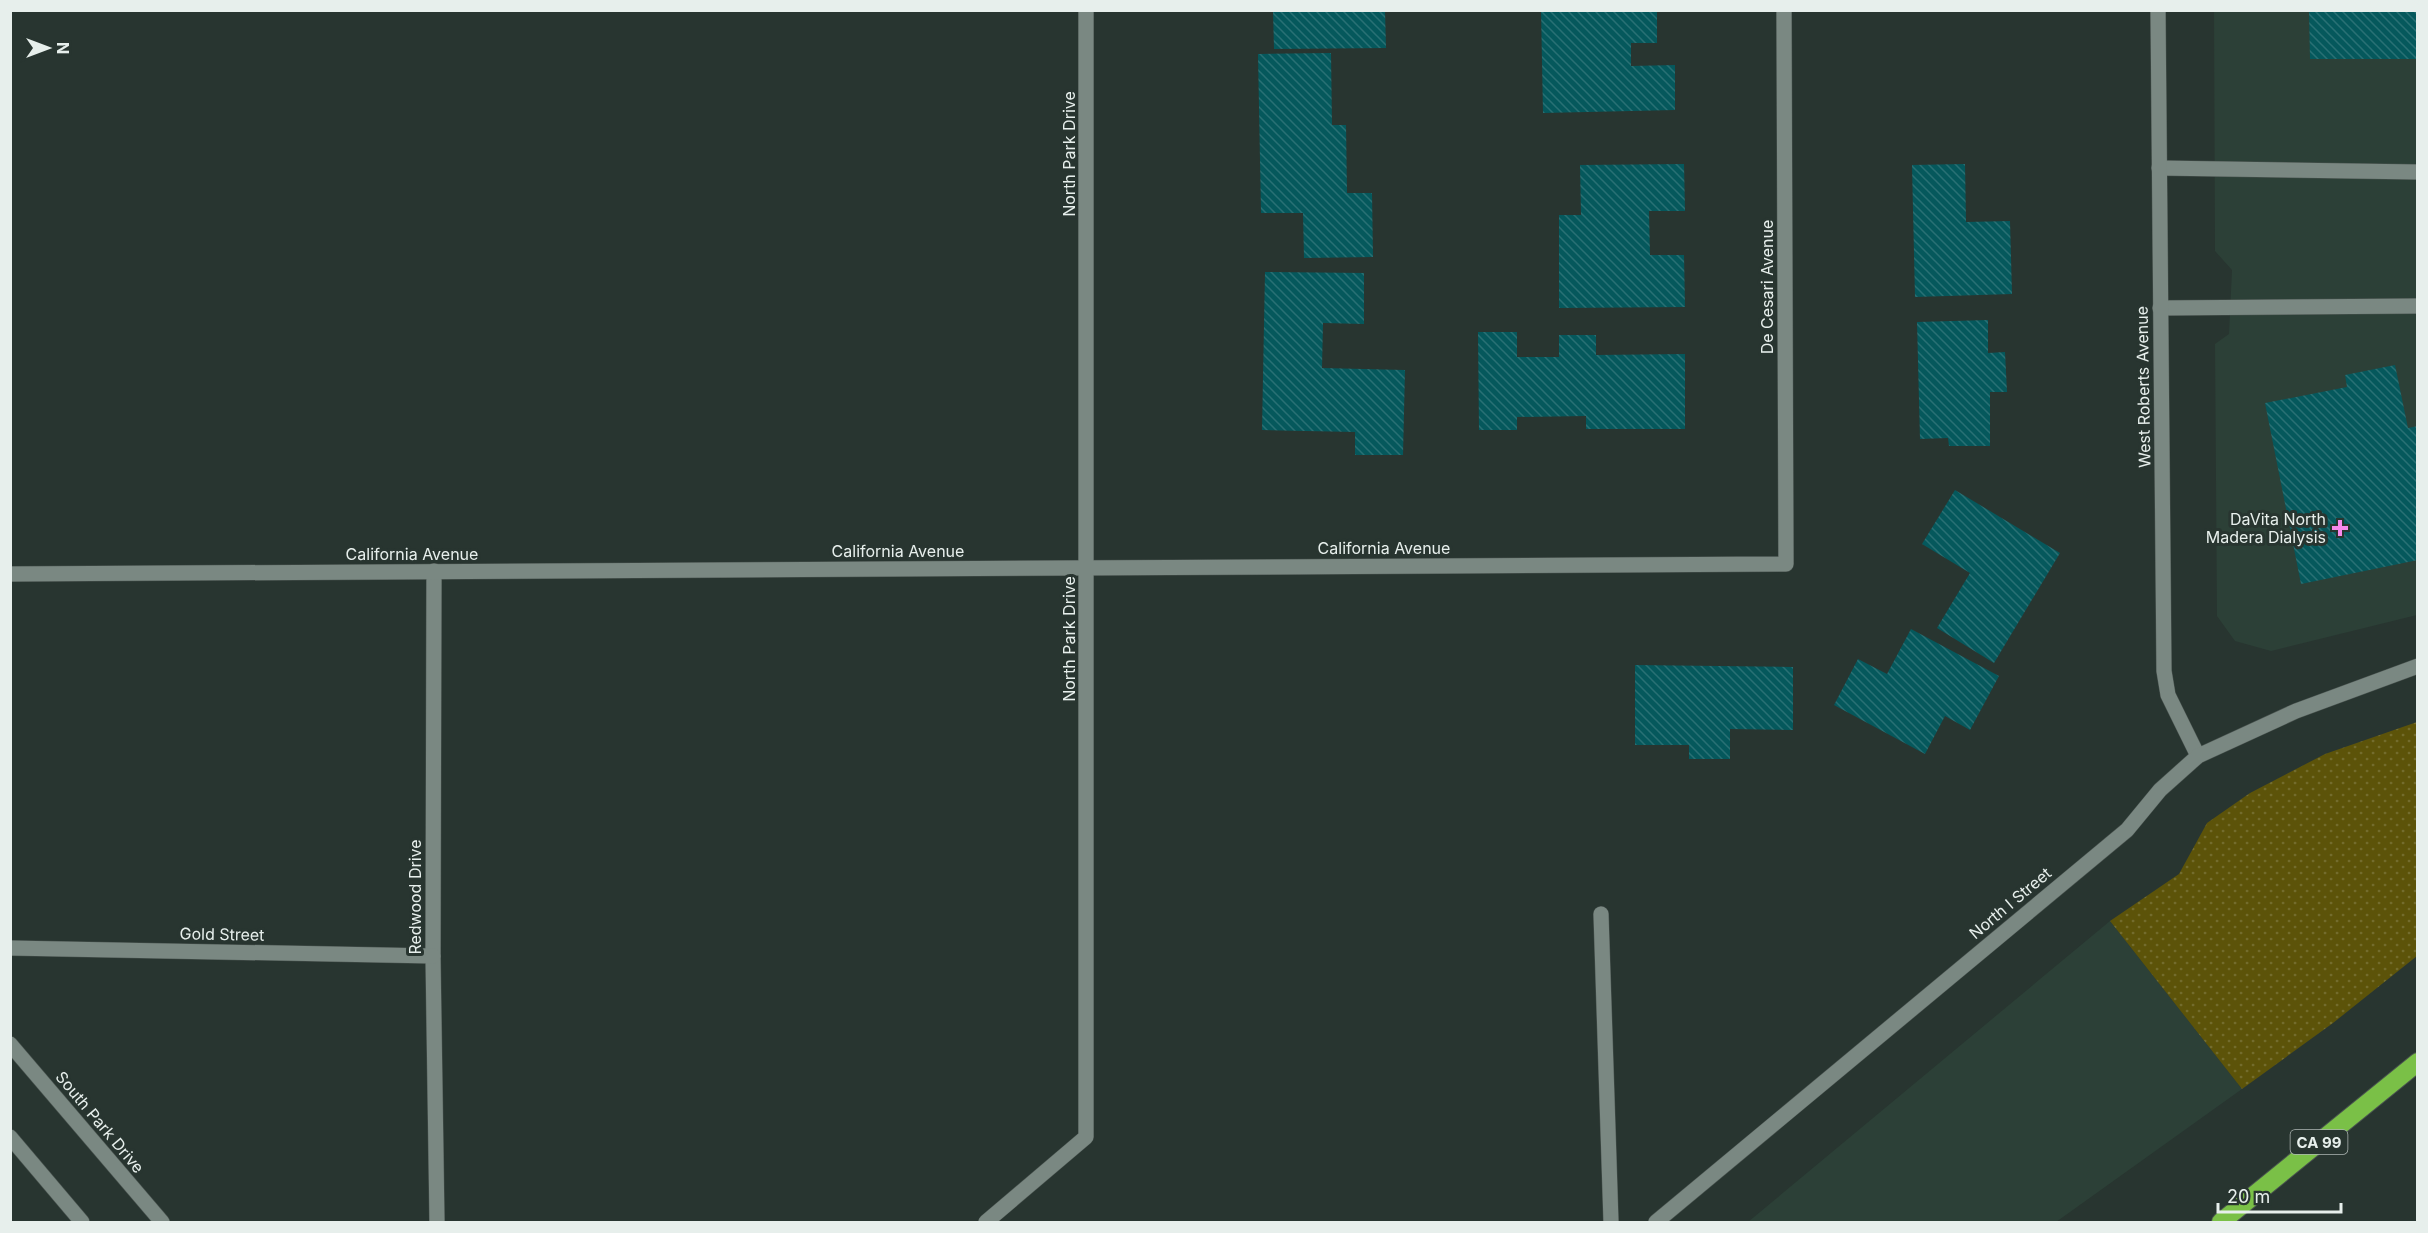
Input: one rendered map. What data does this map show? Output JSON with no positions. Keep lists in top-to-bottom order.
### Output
{
  "streets": {
    "highway": ["CA 99"],
    "street": [
      "North Park Drive",
      "De Cesari Avenue",
      "West Roberts Avenue",
      "California Avenue",
      "Redwood Drive",
      "North I Street",
      "Gold Street",
      "South Park Drive"
    ]
  },
  "crossings": [
    ["North Park Drive", "California Avenue"],
    ["De Cesari Avenue", "California Avenue"],
    ["West Roberts Avenue", "North I Street"],
    ["California Avenue", "Redwood Drive"],
    ["Redwood Drive", "Gold Street"]
  ],
  "places": {
    "health": ["DaVita North Madera Dialysis"]
  },
  "scale_bar": "20 m",
  "north": "right"
}
